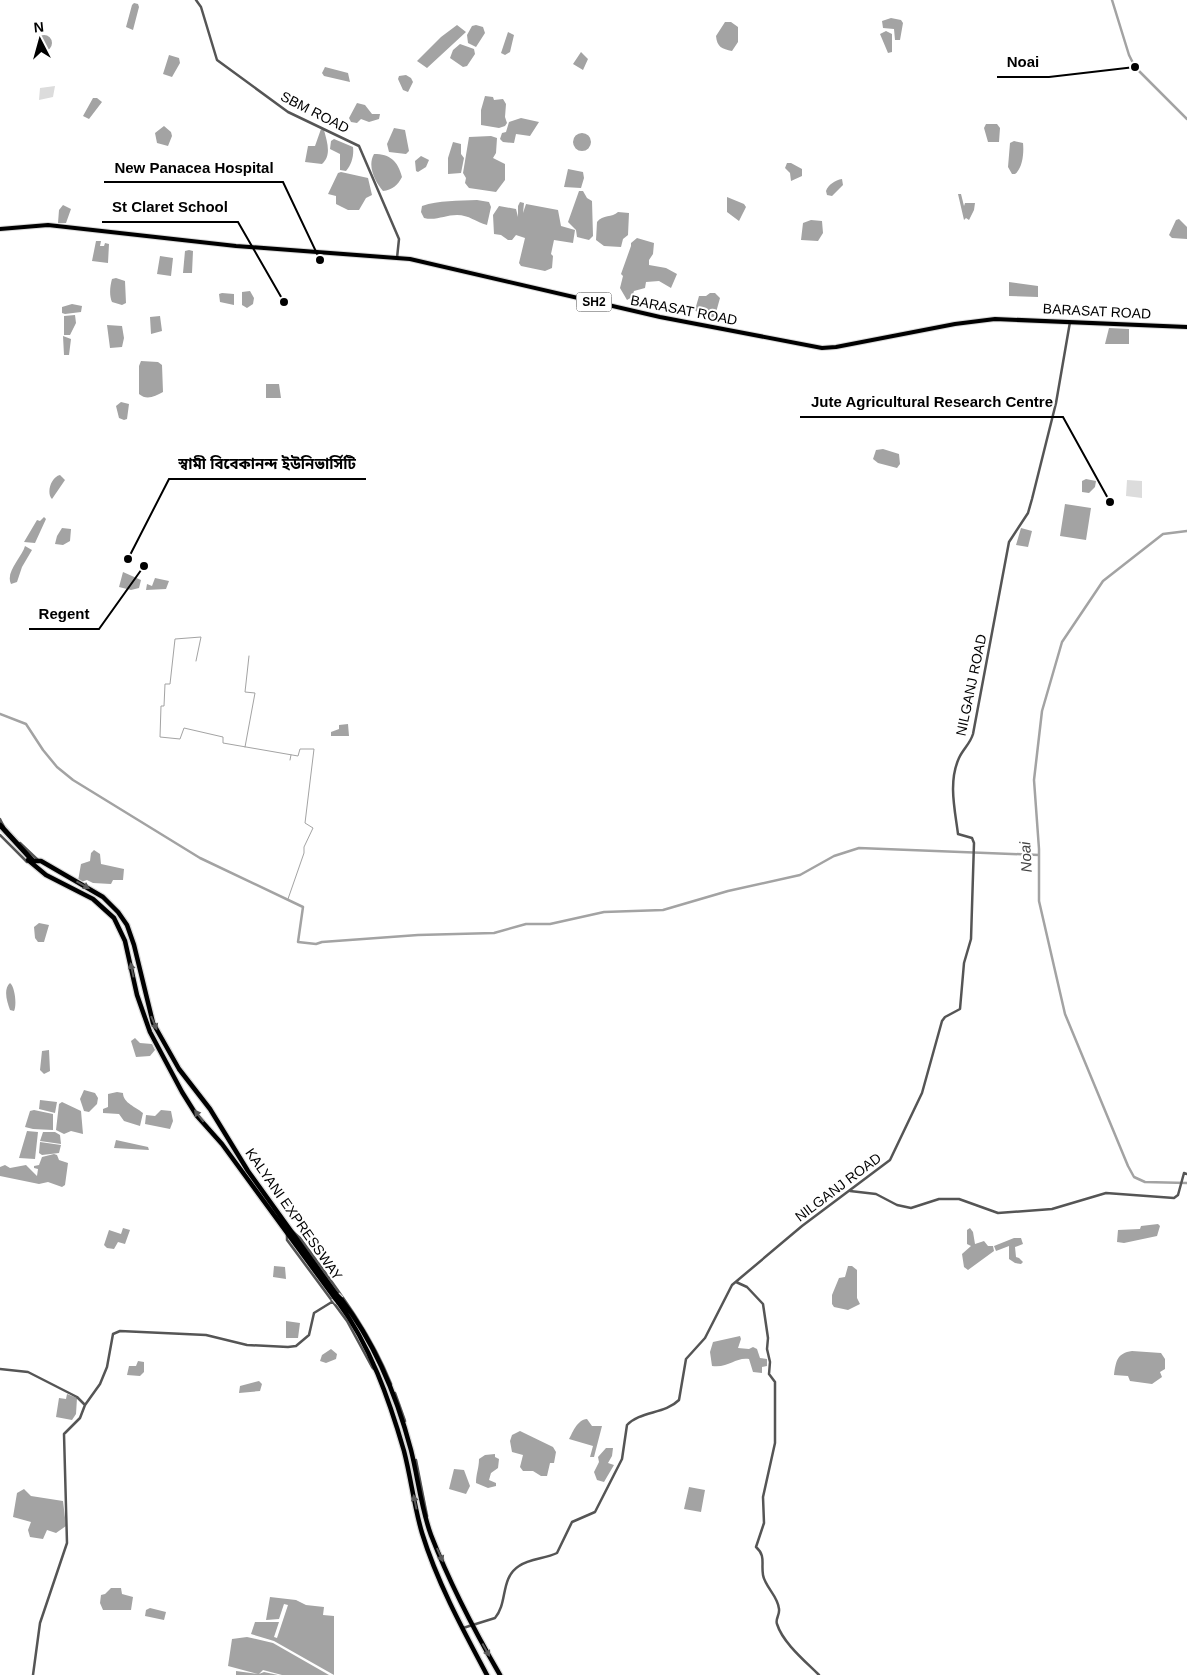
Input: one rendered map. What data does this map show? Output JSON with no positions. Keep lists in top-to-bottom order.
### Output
{
  "streets": {
    "highway": ["KALYANI EXPRESSWAY"],
    "main road": ["SH2", "BARASAT ROAD"],
    "street": ["SBM ROAD", "NILGANJ ROAD"]
  },
  "crossings": [
    ["SBM ROAD", "BARASAT ROAD"],
    ["BARASAT ROAD", "NILGANJ ROAD"],
    ["NILGANJ ROAD", "KALYANI EXPRESSWAY"]
  ],
  "water": ["Noai"],
  "places": [
    "Noai",
    "New Panacea Hospital",
    "St Claret School",
    "Jute Agricultural Research Centre",
    "স্বামী বিবেকানন্দ ইউনিভার্সিটি",
    "Regent"
  ],
  "north": "top"
}
